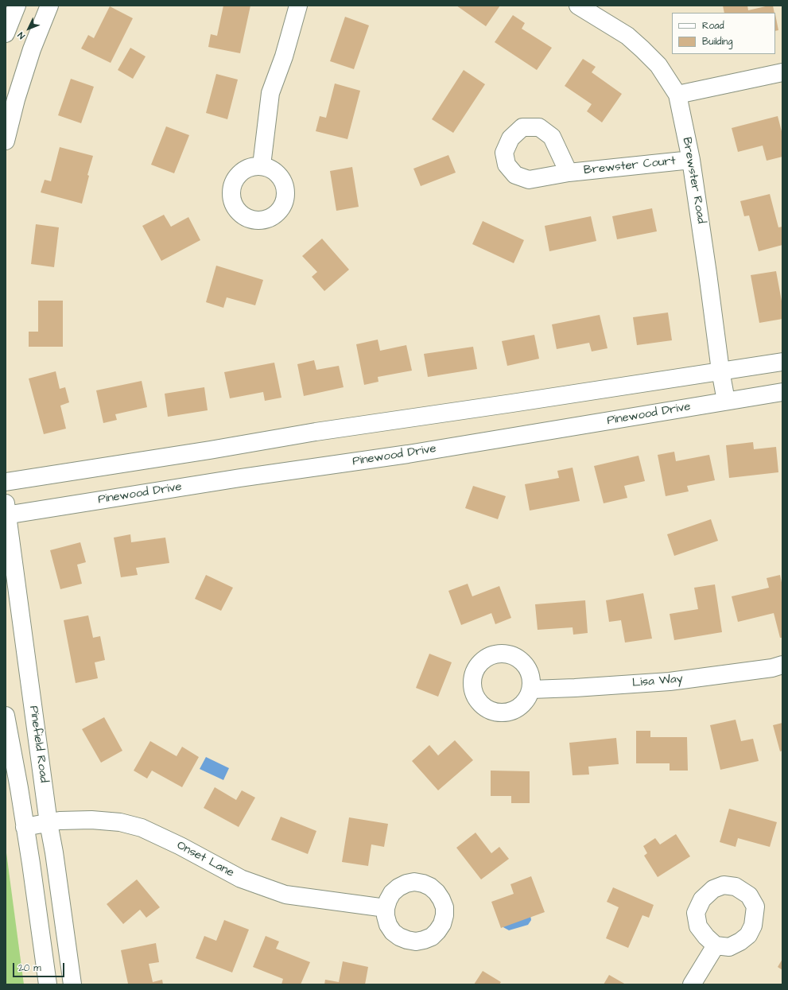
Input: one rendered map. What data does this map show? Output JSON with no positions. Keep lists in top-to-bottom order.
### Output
{
  "streets": {
    "street": [
      "Brewster Court",
      "Brewster Road",
      "Pinewood Drive",
      "Lisa Way",
      "Pinefield Road",
      "Onset Lane"
    ]
  },
  "crossings": [
    ["Brewster Court", "Brewster Road"],
    ["Brewster Road", "Pinewood Drive"],
    ["Pinewood Drive", "Pinefield Road"],
    ["Pinefield Road", "Onset Lane"]
  ],
  "legend": ["Road", "Building"],
  "scale_bar": "20 m",
  "north": "bottom left"
}
